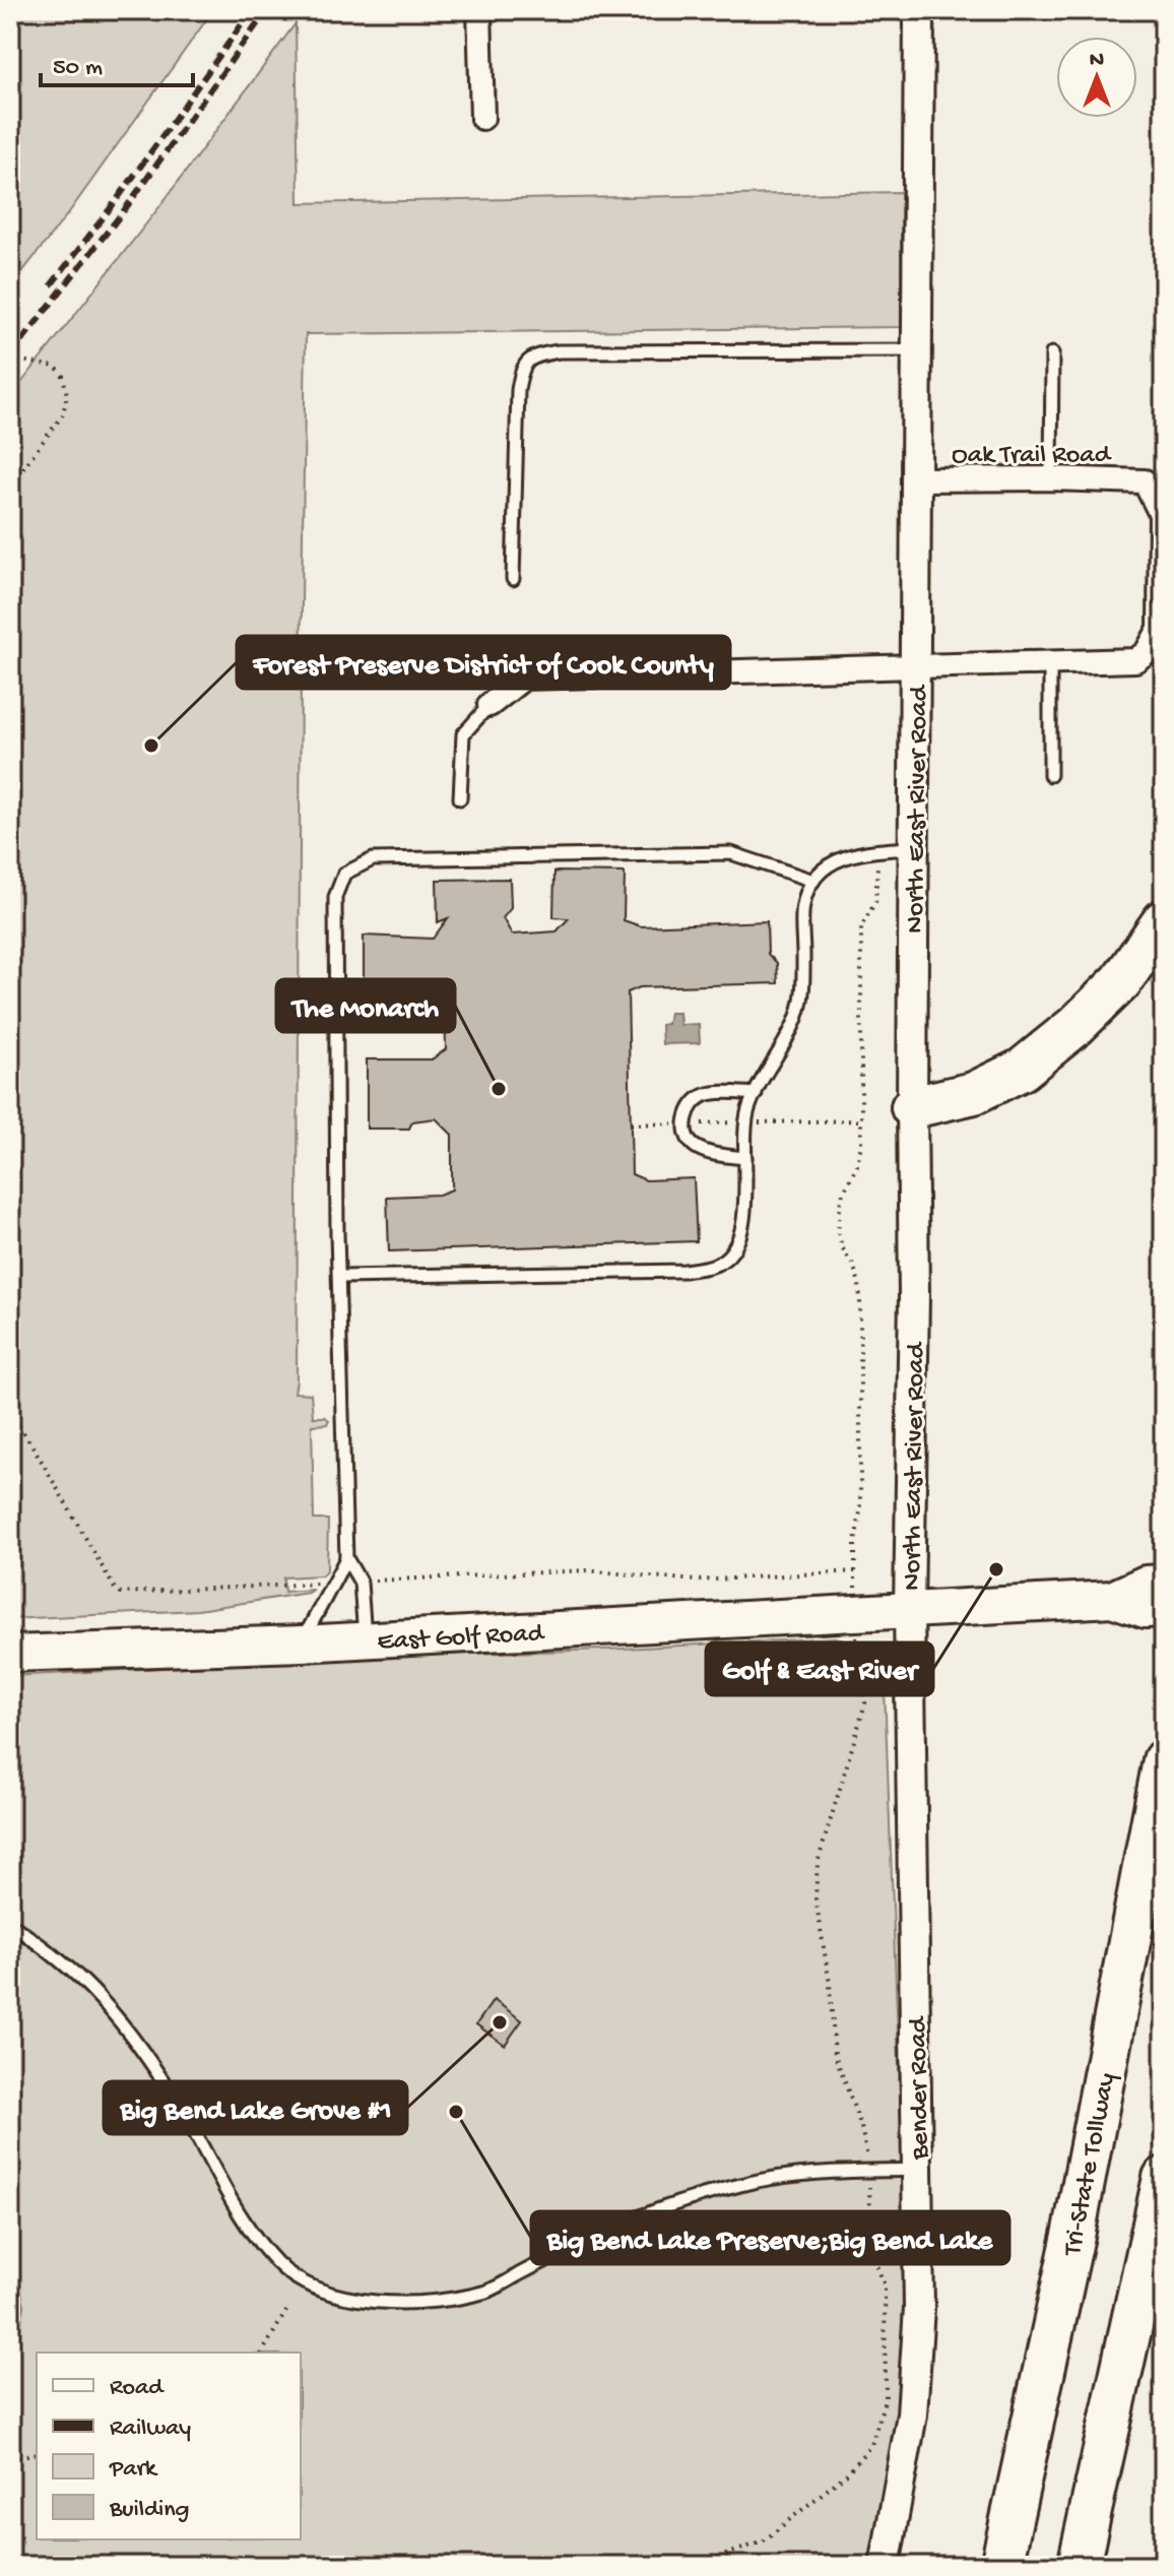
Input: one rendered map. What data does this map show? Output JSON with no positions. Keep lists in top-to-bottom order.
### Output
{
  "streets": {
    "highway": ["Tri-State Tollway"],
    "main road": ["East Golf Road"],
    "street": ["Oak Trail Road", "North East River Road", "Bender Road"]
  },
  "crossings": [
    ["Oak Trail Road", "North East River Road"],
    ["North East River Road", "East Golf Road"],
    ["North East River Road", "Bender Road"],
    ["East Golf Road", "Bender Road"]
  ],
  "places": [
    "Forest Preserve District of Cook County",
    "The Monarch",
    "Golf & East River",
    "Big Bend Lake Grove #1",
    "Big Bend Lake Preserve;Big Bend Lake"
  ],
  "legend": [
    "Road",
    "Railway",
    "Park",
    "Building"
  ],
  "scale_bar": "50 m",
  "north": "top"
}
